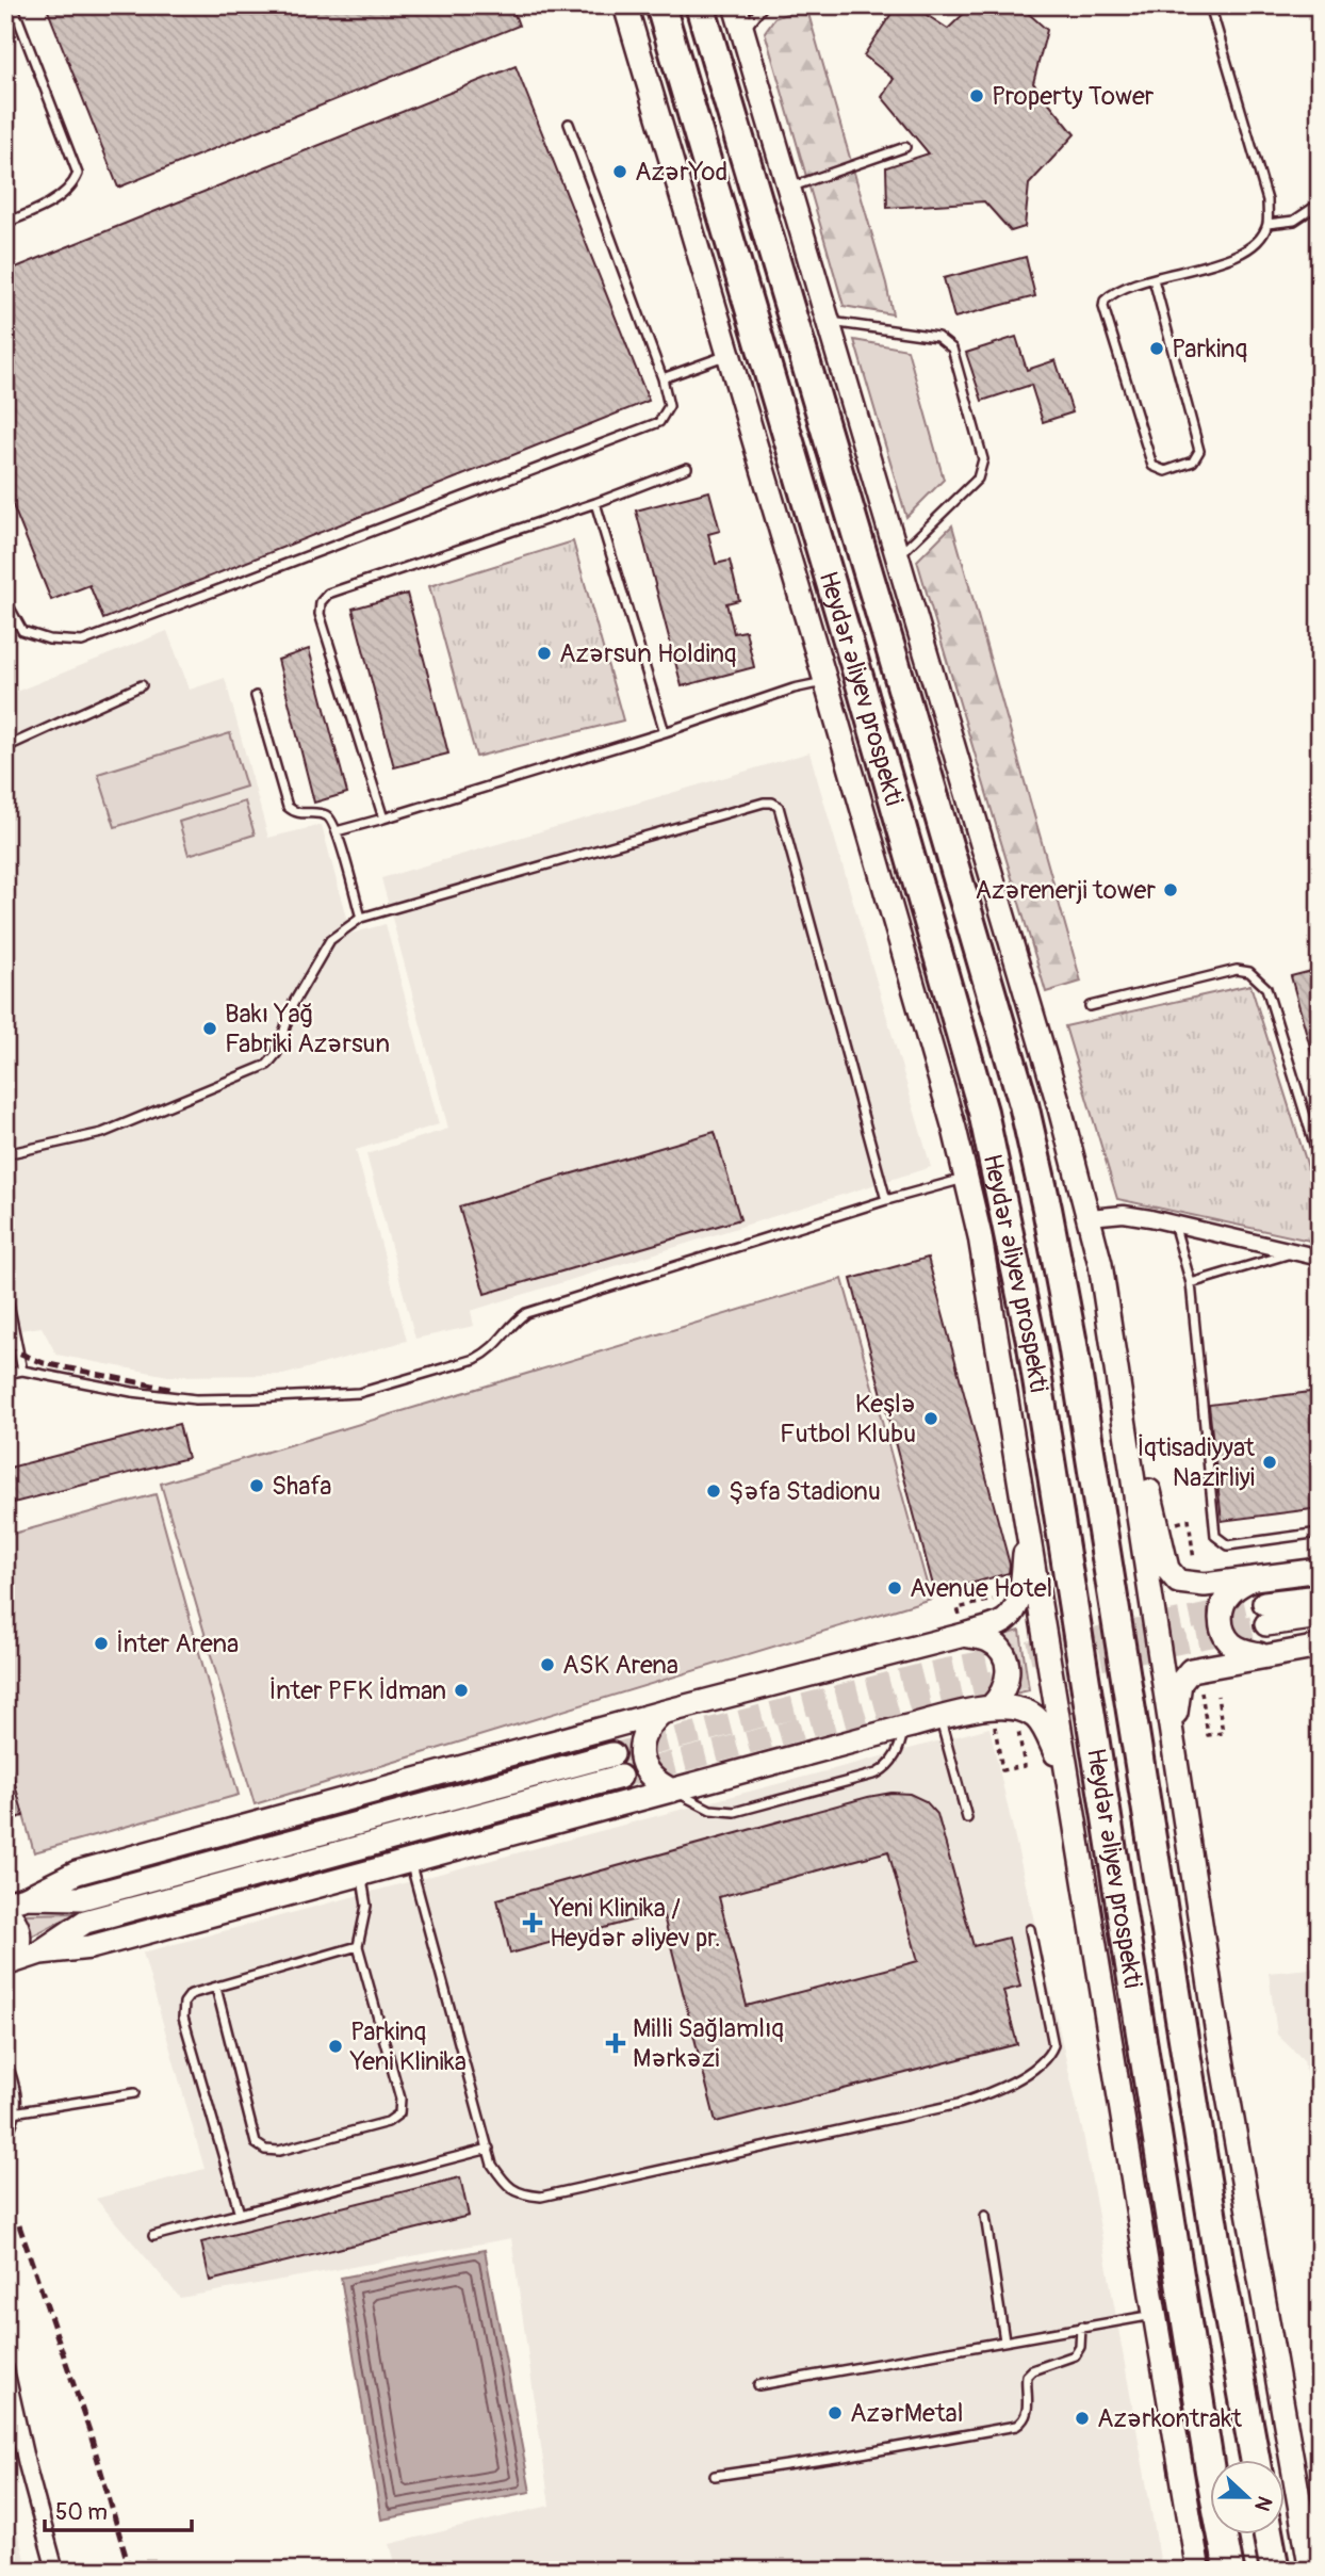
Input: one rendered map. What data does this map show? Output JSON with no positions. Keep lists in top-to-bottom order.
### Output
{
  "streets": {
    "highway": ["Heydər Əliyev prospekti"]
  },
  "places": {
    "other": [
      "Property Tower",
      "AzərYod",
      "Parkinq",
      "Azərsun Holdinq",
      "Azərenerji tower",
      "Bakı Yağ Fabriki Azərsun",
      "Keşlə Futbol Klubu",
      "İqtisadiyyat Nazirliyi",
      "Shafa",
      "Şəfa Stadionu",
      "Avenue Hotel",
      "İnter Arena",
      "ASK Arena",
      "İnter PFK İdman",
      "Parkinq Yeni Klinika",
      "AzərMetal",
      "Azərkontrakt"
    ],
    "health": ["Yeni Klinika / Heydər Əliyev pr.", "Milli Sağlamlıq Mərkəzi"]
  },
  "scale_bar": "50 m",
  "north": "right"
}
